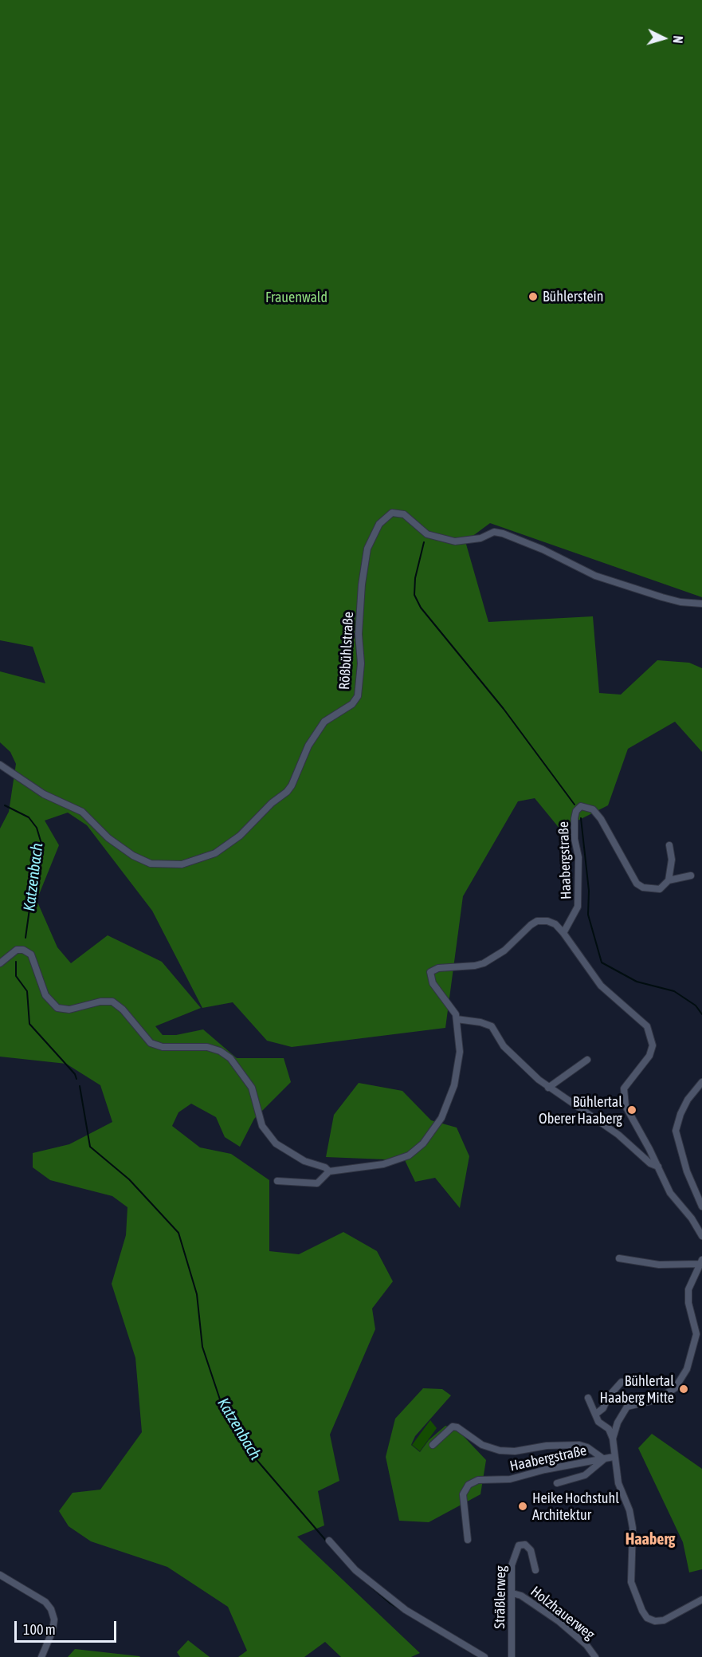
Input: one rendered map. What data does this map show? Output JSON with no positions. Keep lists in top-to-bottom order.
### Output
{
  "streets": {
    "street": [
      "Rößbühlstraße",
      "Haabergstraße",
      "Sträßlerweg",
      "Holzhauerweg"
    ]
  },
  "crossings": [
    ["Sträßlerweg", "Holzhauerweg"]
  ],
  "districts": ["Haaberg"],
  "water": ["Katzenbach"],
  "parks": ["Frauenwald"],
  "places": [
    "Bühlerstein",
    "Bühlertal Oberer Haaberg",
    "Bühlertal Haaberg Mitte",
    "Heike Hochstuhl Architektur"
  ],
  "scale_bar": "100 m",
  "north": "right"
}
